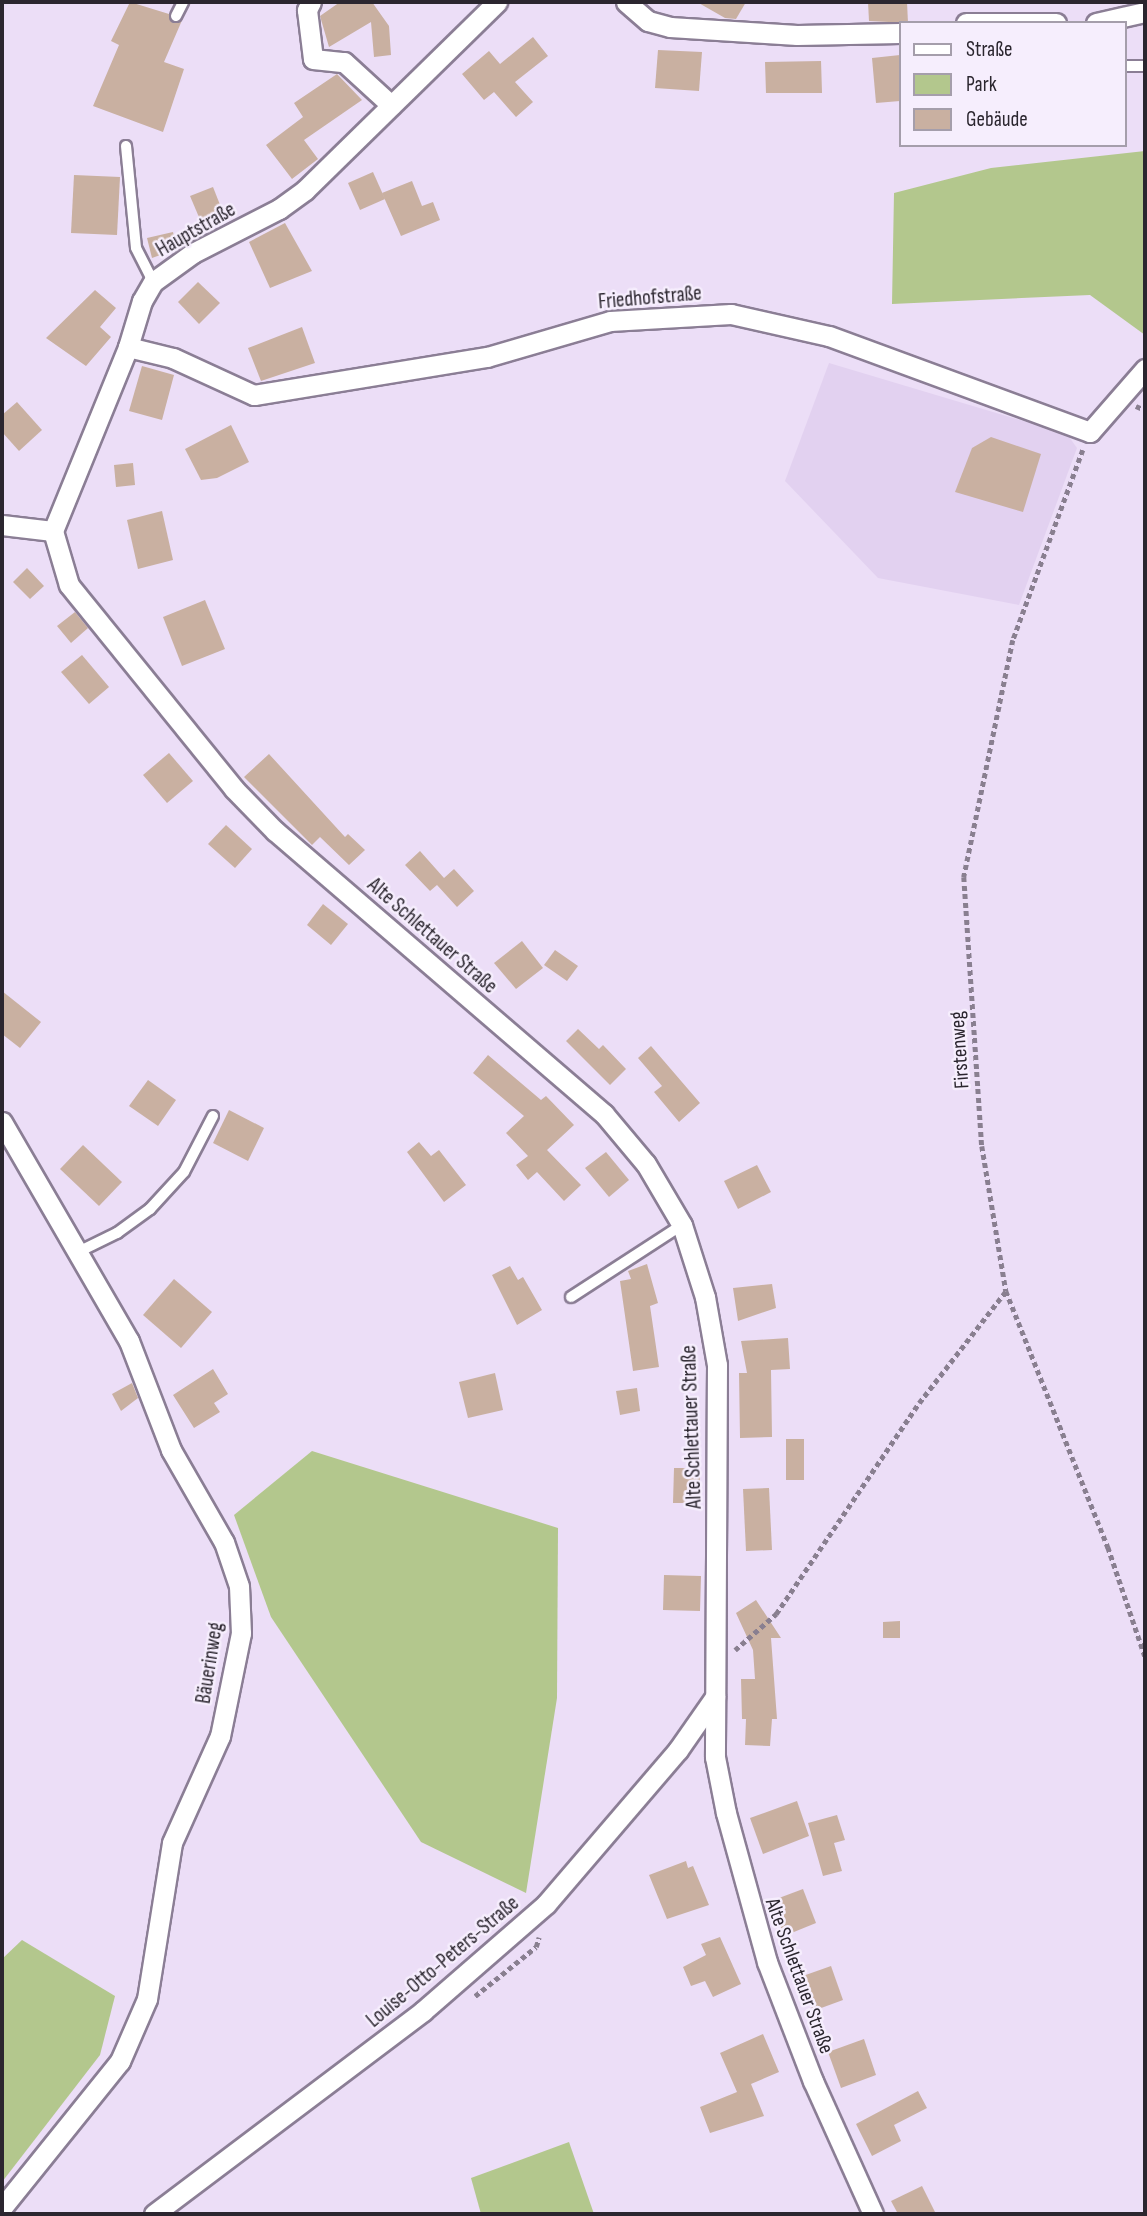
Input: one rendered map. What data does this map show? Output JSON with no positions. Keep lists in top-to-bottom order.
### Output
{
  "streets": {
    "street": [
      "Hauptstraße",
      "Friedhofstraße",
      "Alte Schlettauer Straße",
      "Bäuerinweg",
      "Louise-Otto-Peters-Straße"
    ],
    "path": ["Firstenweg"]
  },
  "crossings": [
    ["Hauptstraße", "Friedhofstraße"],
    ["Hauptstraße", "Alte Schlettauer Straße"],
    ["Friedhofstraße", "Firstenweg"],
    ["Alte Schlettauer Straße", "Louise-Otto-Peters-Straße"]
  ],
  "legend": ["Straße", "Park", "Gebäude"]
}
